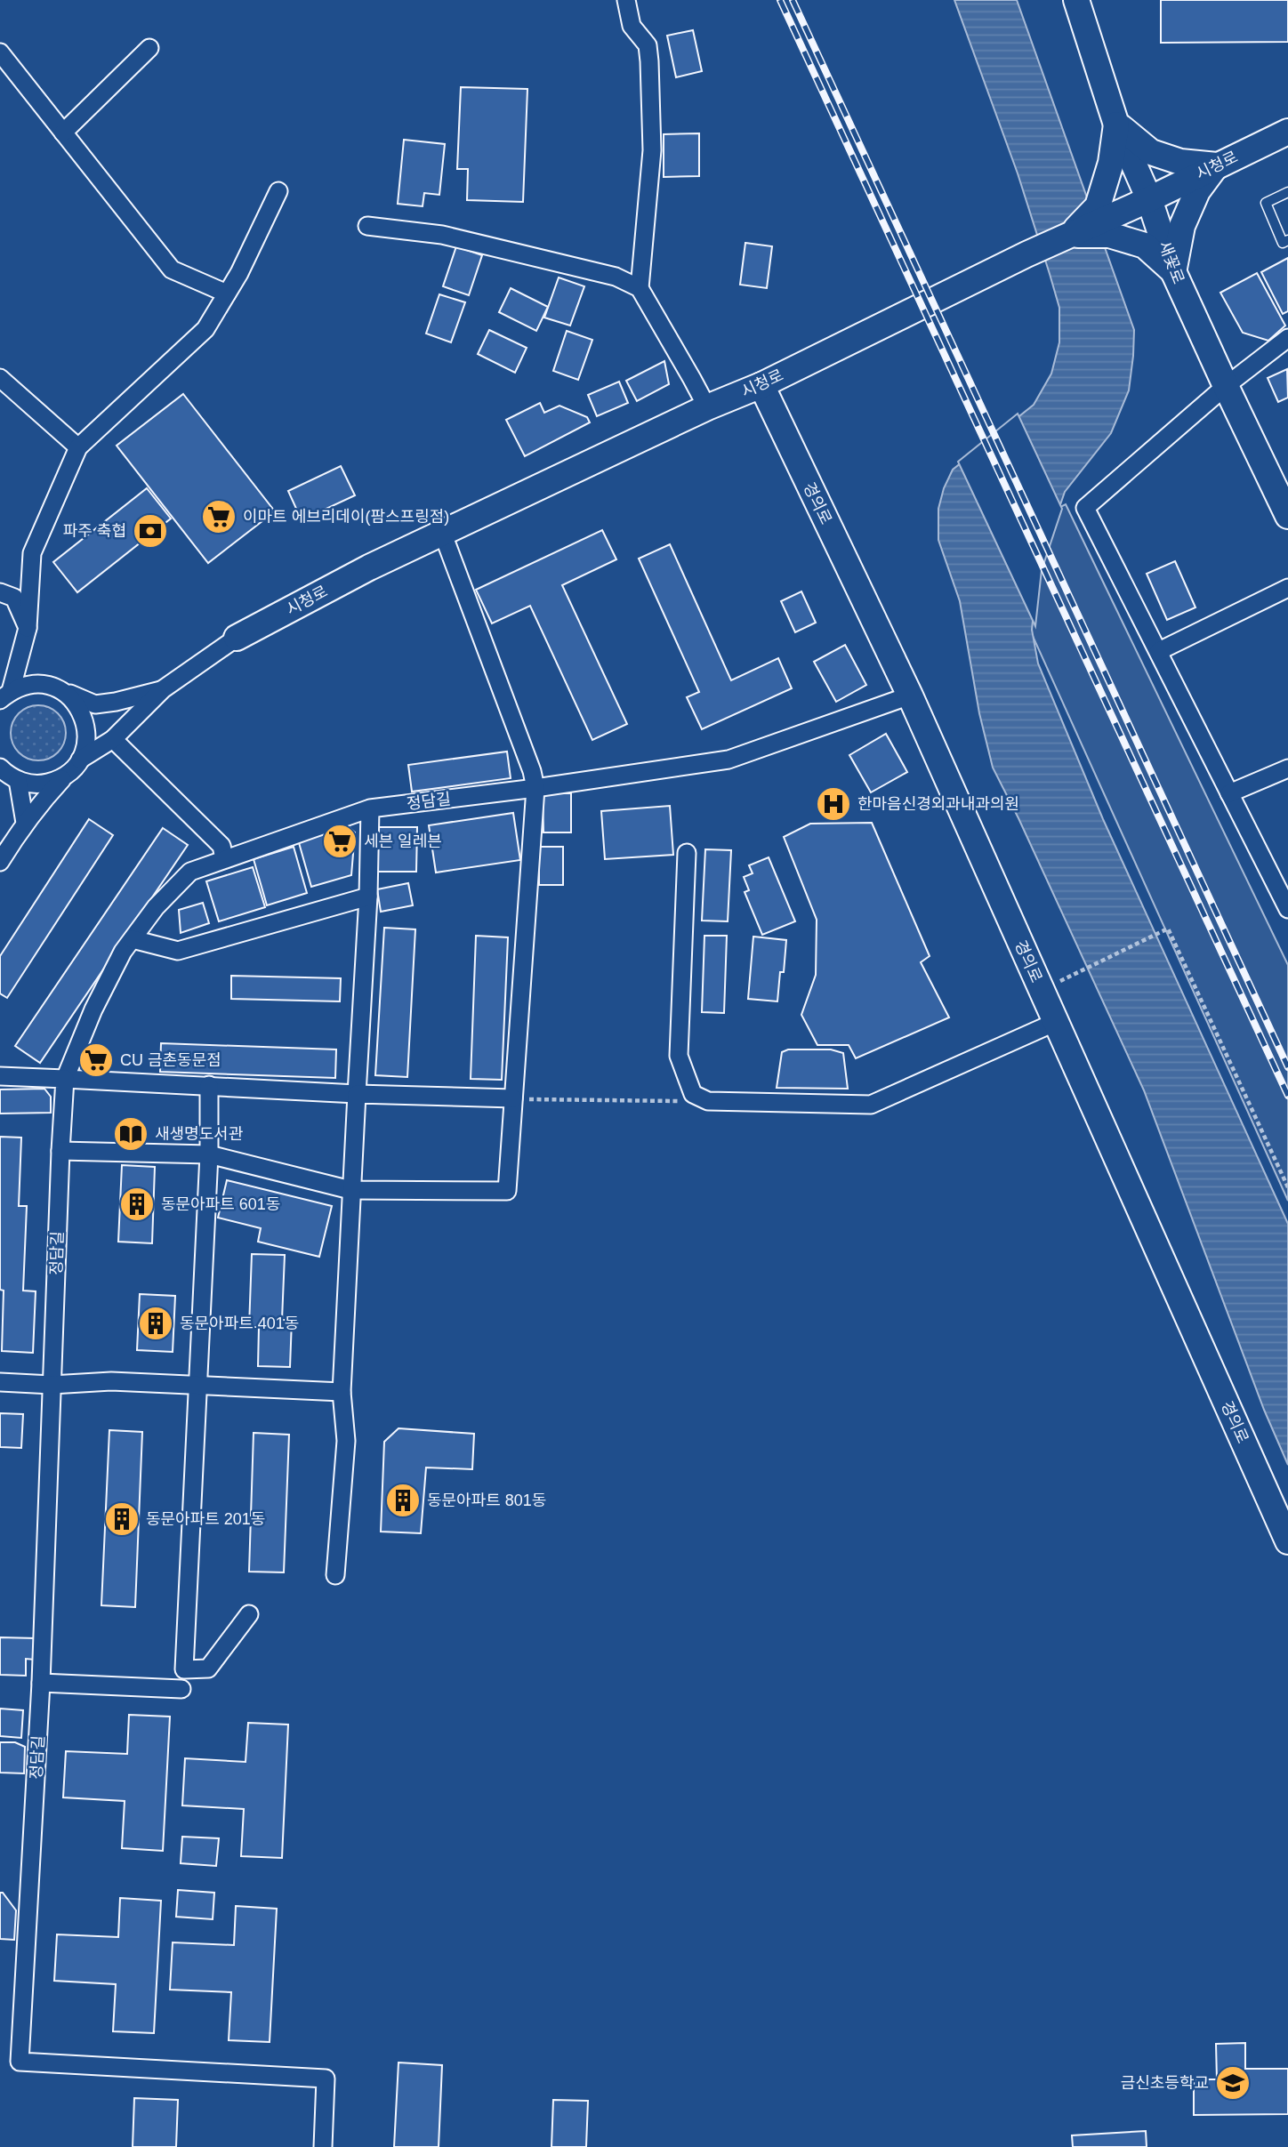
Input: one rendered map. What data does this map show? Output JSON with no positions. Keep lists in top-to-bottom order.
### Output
{
  "streets": {
    "street": [
      "시청로",
      "새꽃로",
      "경의로",
      "정담길"
    ]
  },
  "crossings": [
    ["시청로", "새꽃로"],
    ["시청로", "경의로"],
    ["경의로", "정담길"]
  ],
  "places": {
    "supermarket": ["이마트 에브리데이(팜스프링점)", "세븐 일레븐", "CU 금촌동문점"],
    "bank": ["파주 축협"],
    "hospital": ["한마음신경외과내과의원"],
    "library": ["새생명도서관"],
    "building": [
      "동문아파트 601동",
      "동문아파트 401동",
      "동문아파트 801동",
      "동문아파트 201동"
    ],
    "school or university": ["금신초등학교"]
  }
}
